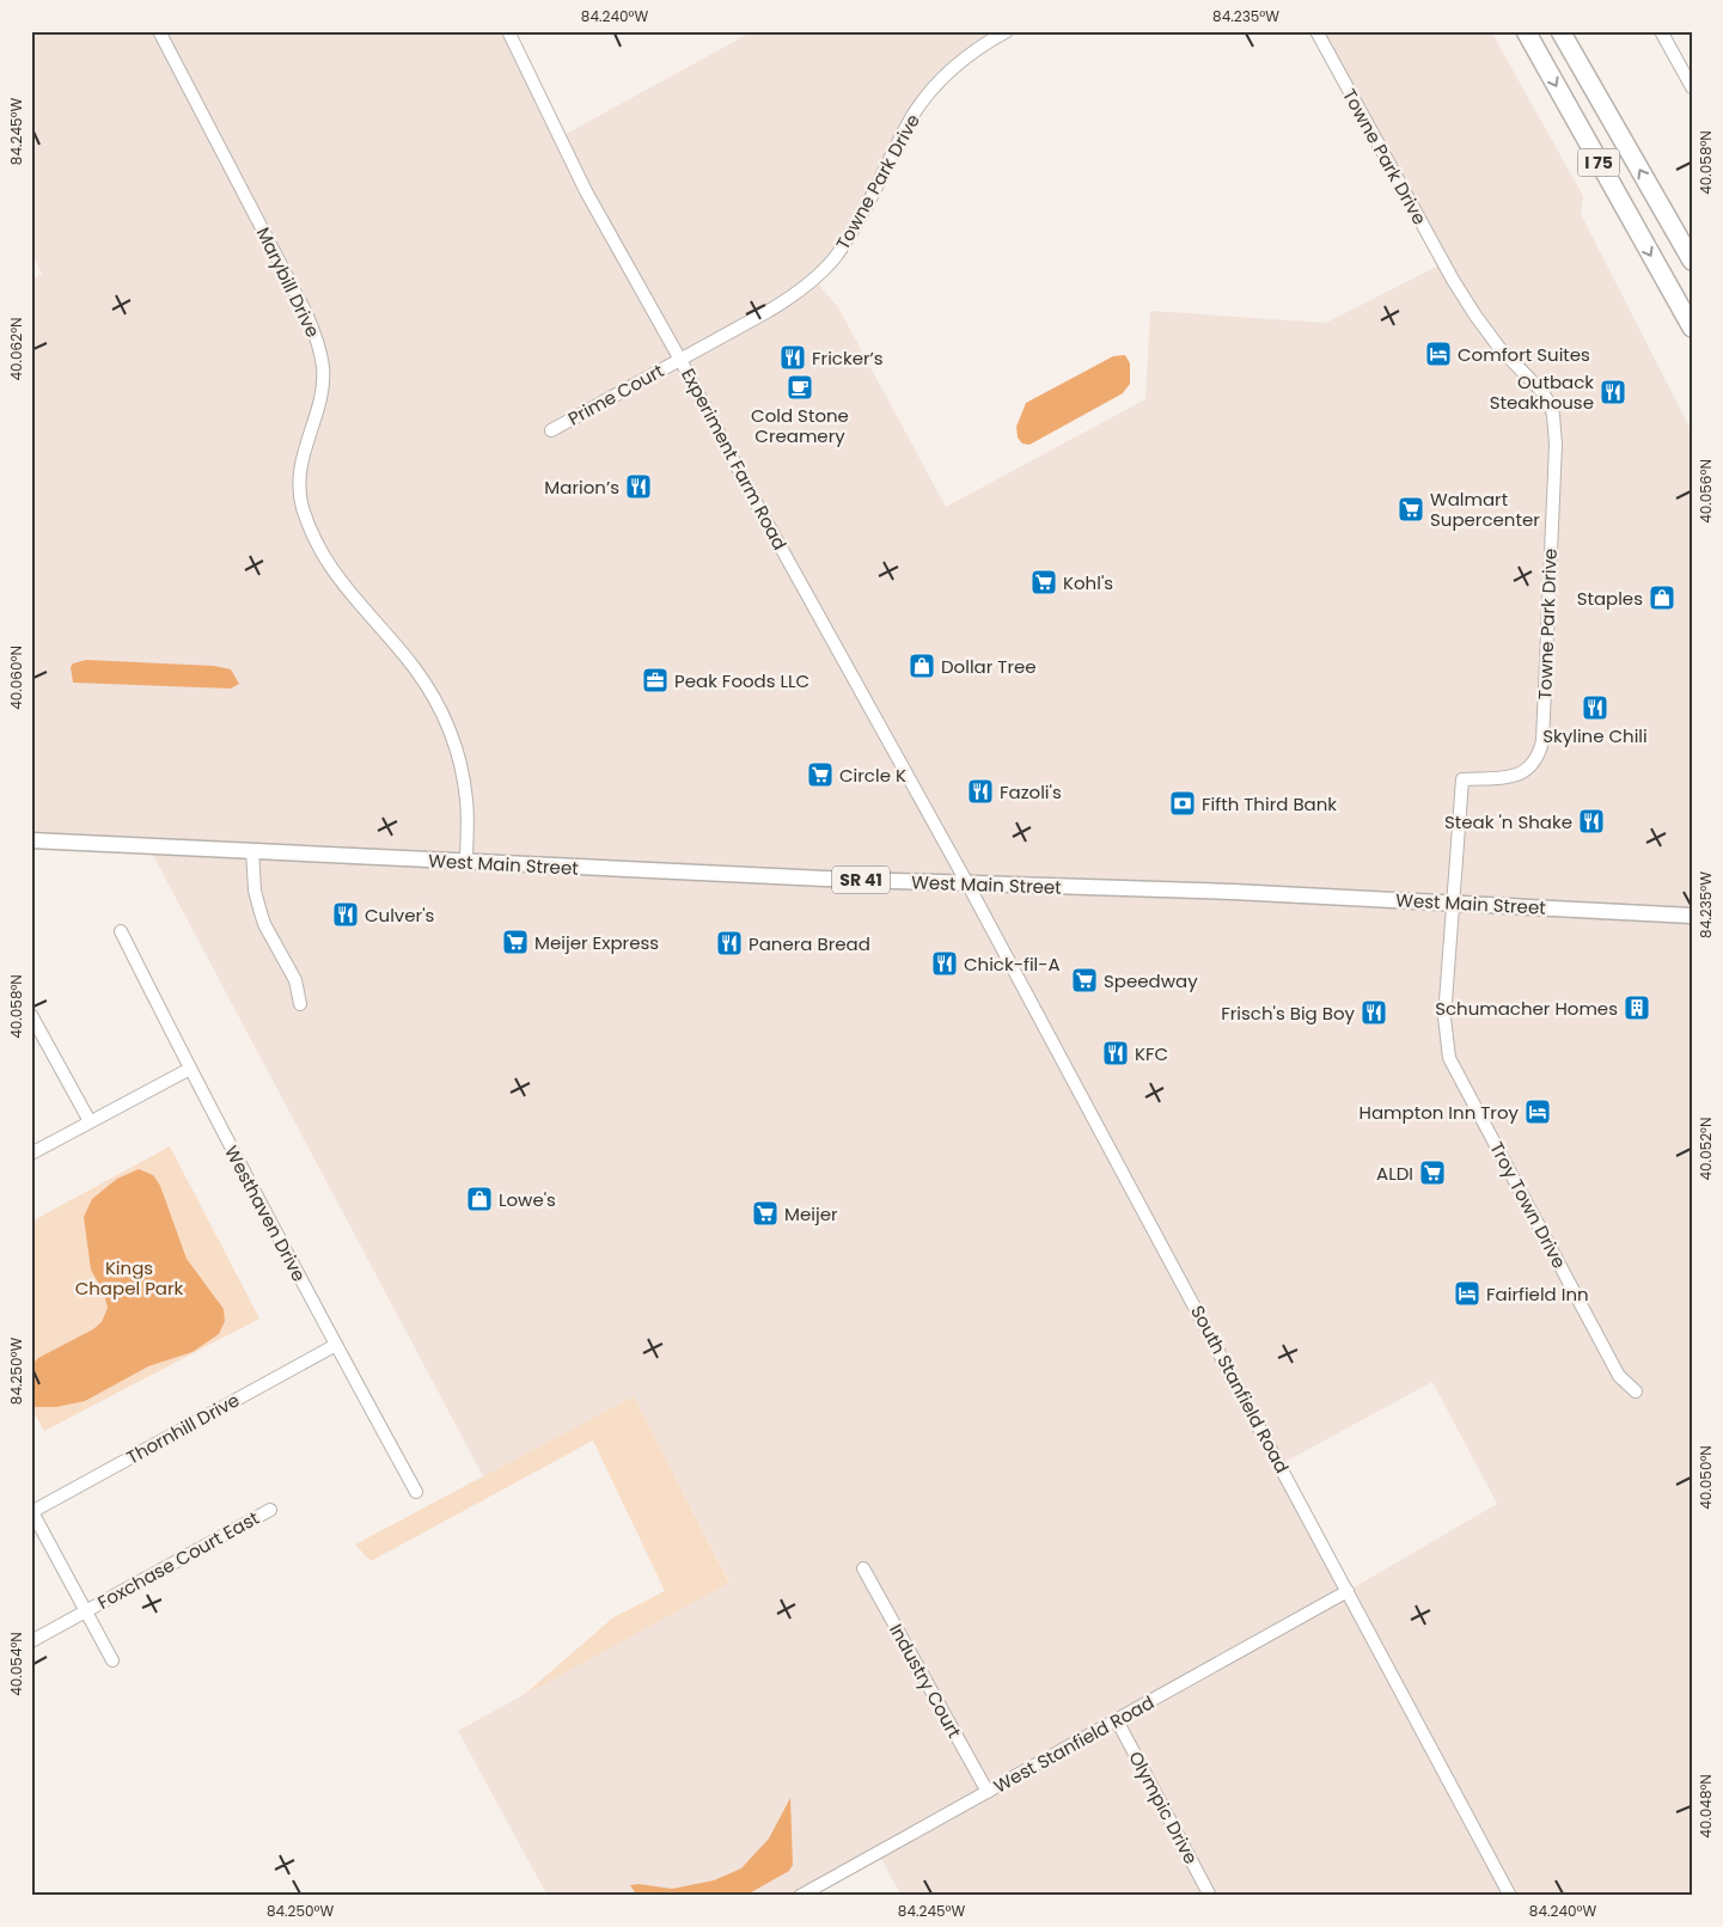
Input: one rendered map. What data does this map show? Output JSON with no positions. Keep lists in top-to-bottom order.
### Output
{
  "streets": {
    "highway": ["I 75"],
    "main road": ["West Main Street", "SR 41"],
    "street": [
      "Towne Park Drive",
      "Marybill Drive",
      "Prime Court",
      "Experiment Farm Road",
      "Troy Town Drive",
      "Westhaven Drive",
      "South Stanfield Road",
      "Thornhill Drive",
      "Foxchase Court East",
      "Industry Court",
      "West Stanfield Road",
      "Olympic Drive"
    ]
  },
  "crossings": [
    ["Towne Park Drive", "Prime Court"],
    ["Towne Park Drive", "Experiment Farm Road"],
    ["Towne Park Drive", "West Main Street"],
    ["Towne Park Drive", "Troy Town Drive"],
    ["Marybill Drive", "West Main Street"],
    ["Prime Court", "Experiment Farm Road"],
    ["Experiment Farm Road", "West Main Street"],
    ["Experiment Farm Road", "South Stanfield Road"],
    ["West Main Street", "Troy Town Drive"],
    ["West Main Street", "South Stanfield Road"],
    ["Westhaven Drive", "Thornhill Drive"],
    ["South Stanfield Road", "West Stanfield Road"],
    ["Industry Court", "West Stanfield Road"],
    ["West Stanfield Road", "Olympic Drive"]
  ],
  "parks": ["Kings Chapel Park"],
  "places": {
    "hotel": ["Comfort Suites", "Hampton Inn Troy", "Fairfield Inn"],
    "restaurant": [
      "Fricker’s",
      "Outback Steakhouse",
      "Marion’s",
      "Skyline Chili",
      "Fazoli's",
      "Steak 'n Shake",
      "Culver's",
      "Panera Bread",
      "Chick-fil-A",
      "Frisch's Big Boy",
      "KFC"
    ],
    "cafe": ["Cold Stone Creamery"],
    "supermarket": [
      "Walmart Supercenter",
      "Kohl's",
      "Circle K",
      "Meijer Express",
      "Speedway",
      "ALDI",
      "Meijer"
    ],
    "shop": ["Staples", "Dollar Tree", "Lowe's"],
    "office": ["Peak Foods LLC"],
    "bank": ["Fifth Third Bank"],
    "building": ["Schumacher Homes"]
  },
  "coordinates": [
    "84.240°W",
    "84.235°W",
    "84.245°W",
    "40.058°N",
    "40.062°N",
    "40.056°N",
    "40.060°N",
    "40.052°N",
    "84.250°W",
    "40.050°N",
    "40.054°N",
    "40.048°N"
  ]
}
